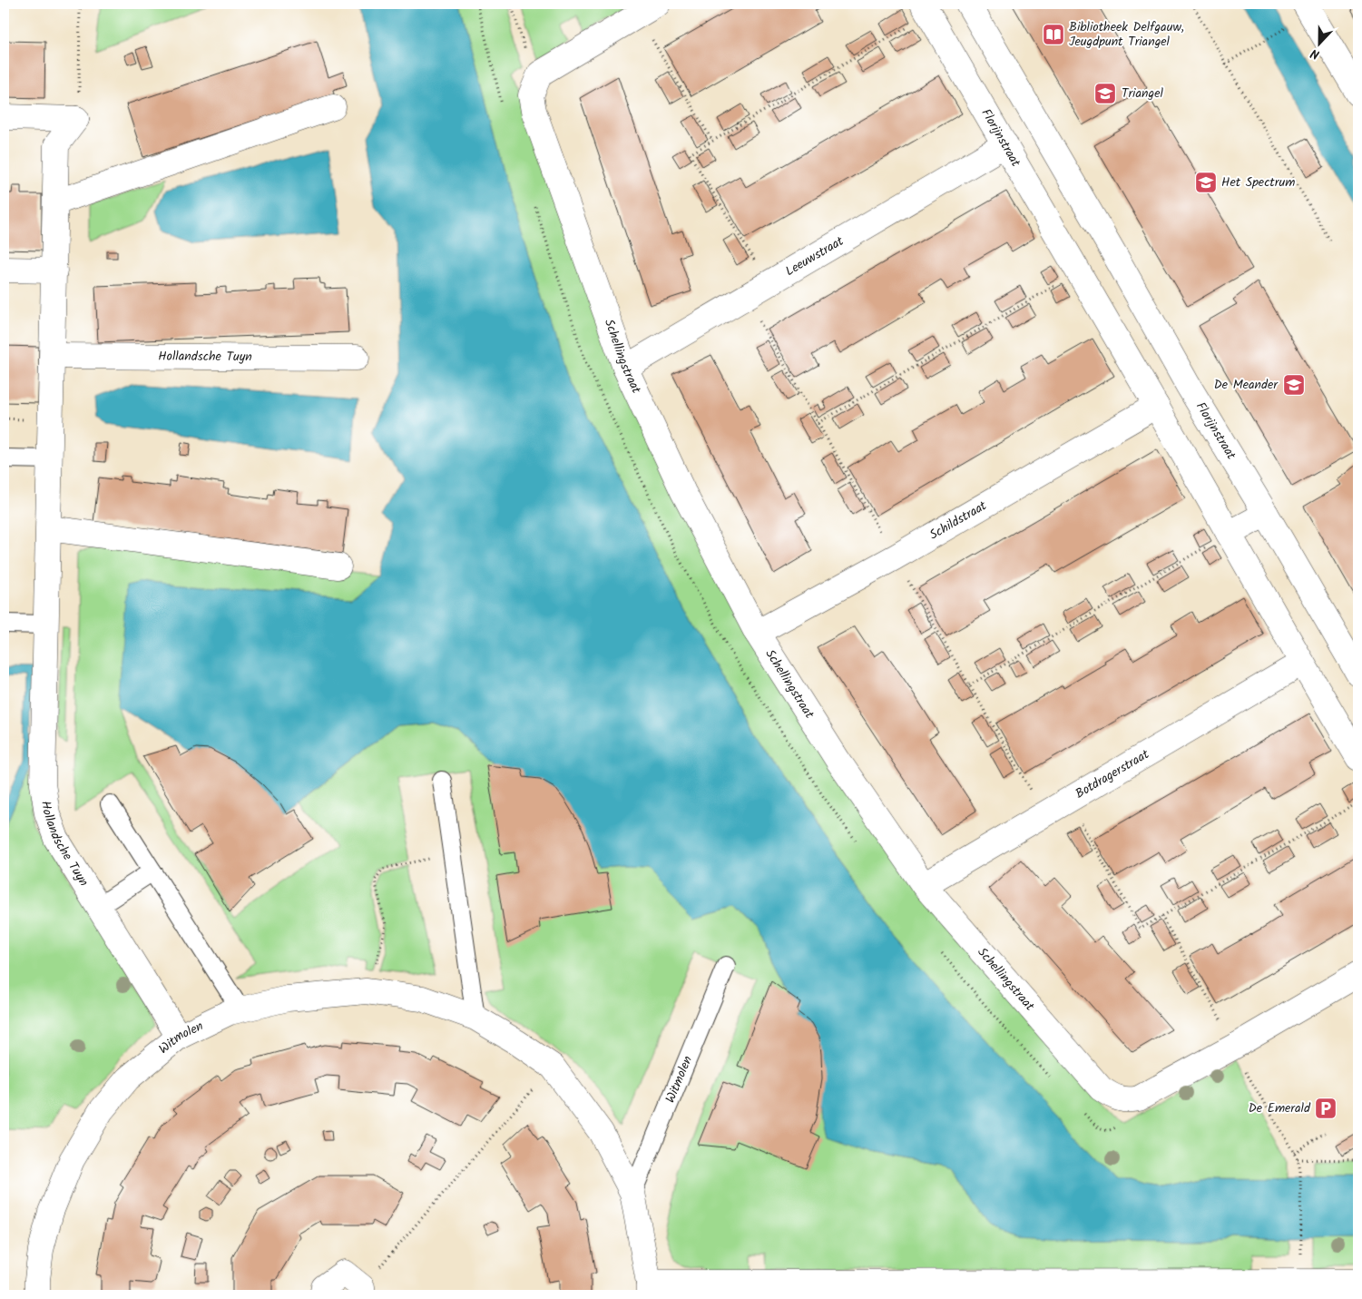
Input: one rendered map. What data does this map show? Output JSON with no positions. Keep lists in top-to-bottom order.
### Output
{
  "streets": {
    "street": [
      "Florijnstraat",
      "Leeuwstraat",
      "Hollandsche Tuyn",
      "Schellingstraat",
      "Schildstraat",
      "Botdragerstraat",
      "Witmolen"
    ]
  },
  "crossings": [
    ["Florijnstraat", "Leeuwstraat"],
    ["Florijnstraat", "Schildstraat"],
    ["Florijnstraat", "Botdragerstraat"],
    ["Leeuwstraat", "Schellingstraat"],
    ["Hollandsche Tuyn", "Witmolen"],
    ["Schellingstraat", "Schildstraat"],
    ["Schellingstraat", "Botdragerstraat"]
  ],
  "places": {
    "library": ["Bibliotheek Delfgauw, Jeugdpunt Triangel"],
    "school or university": ["Triangel", "Het Spectrum", "De Meander"],
    "parking": ["De Emerald"]
  },
  "north": "bottom"
}
